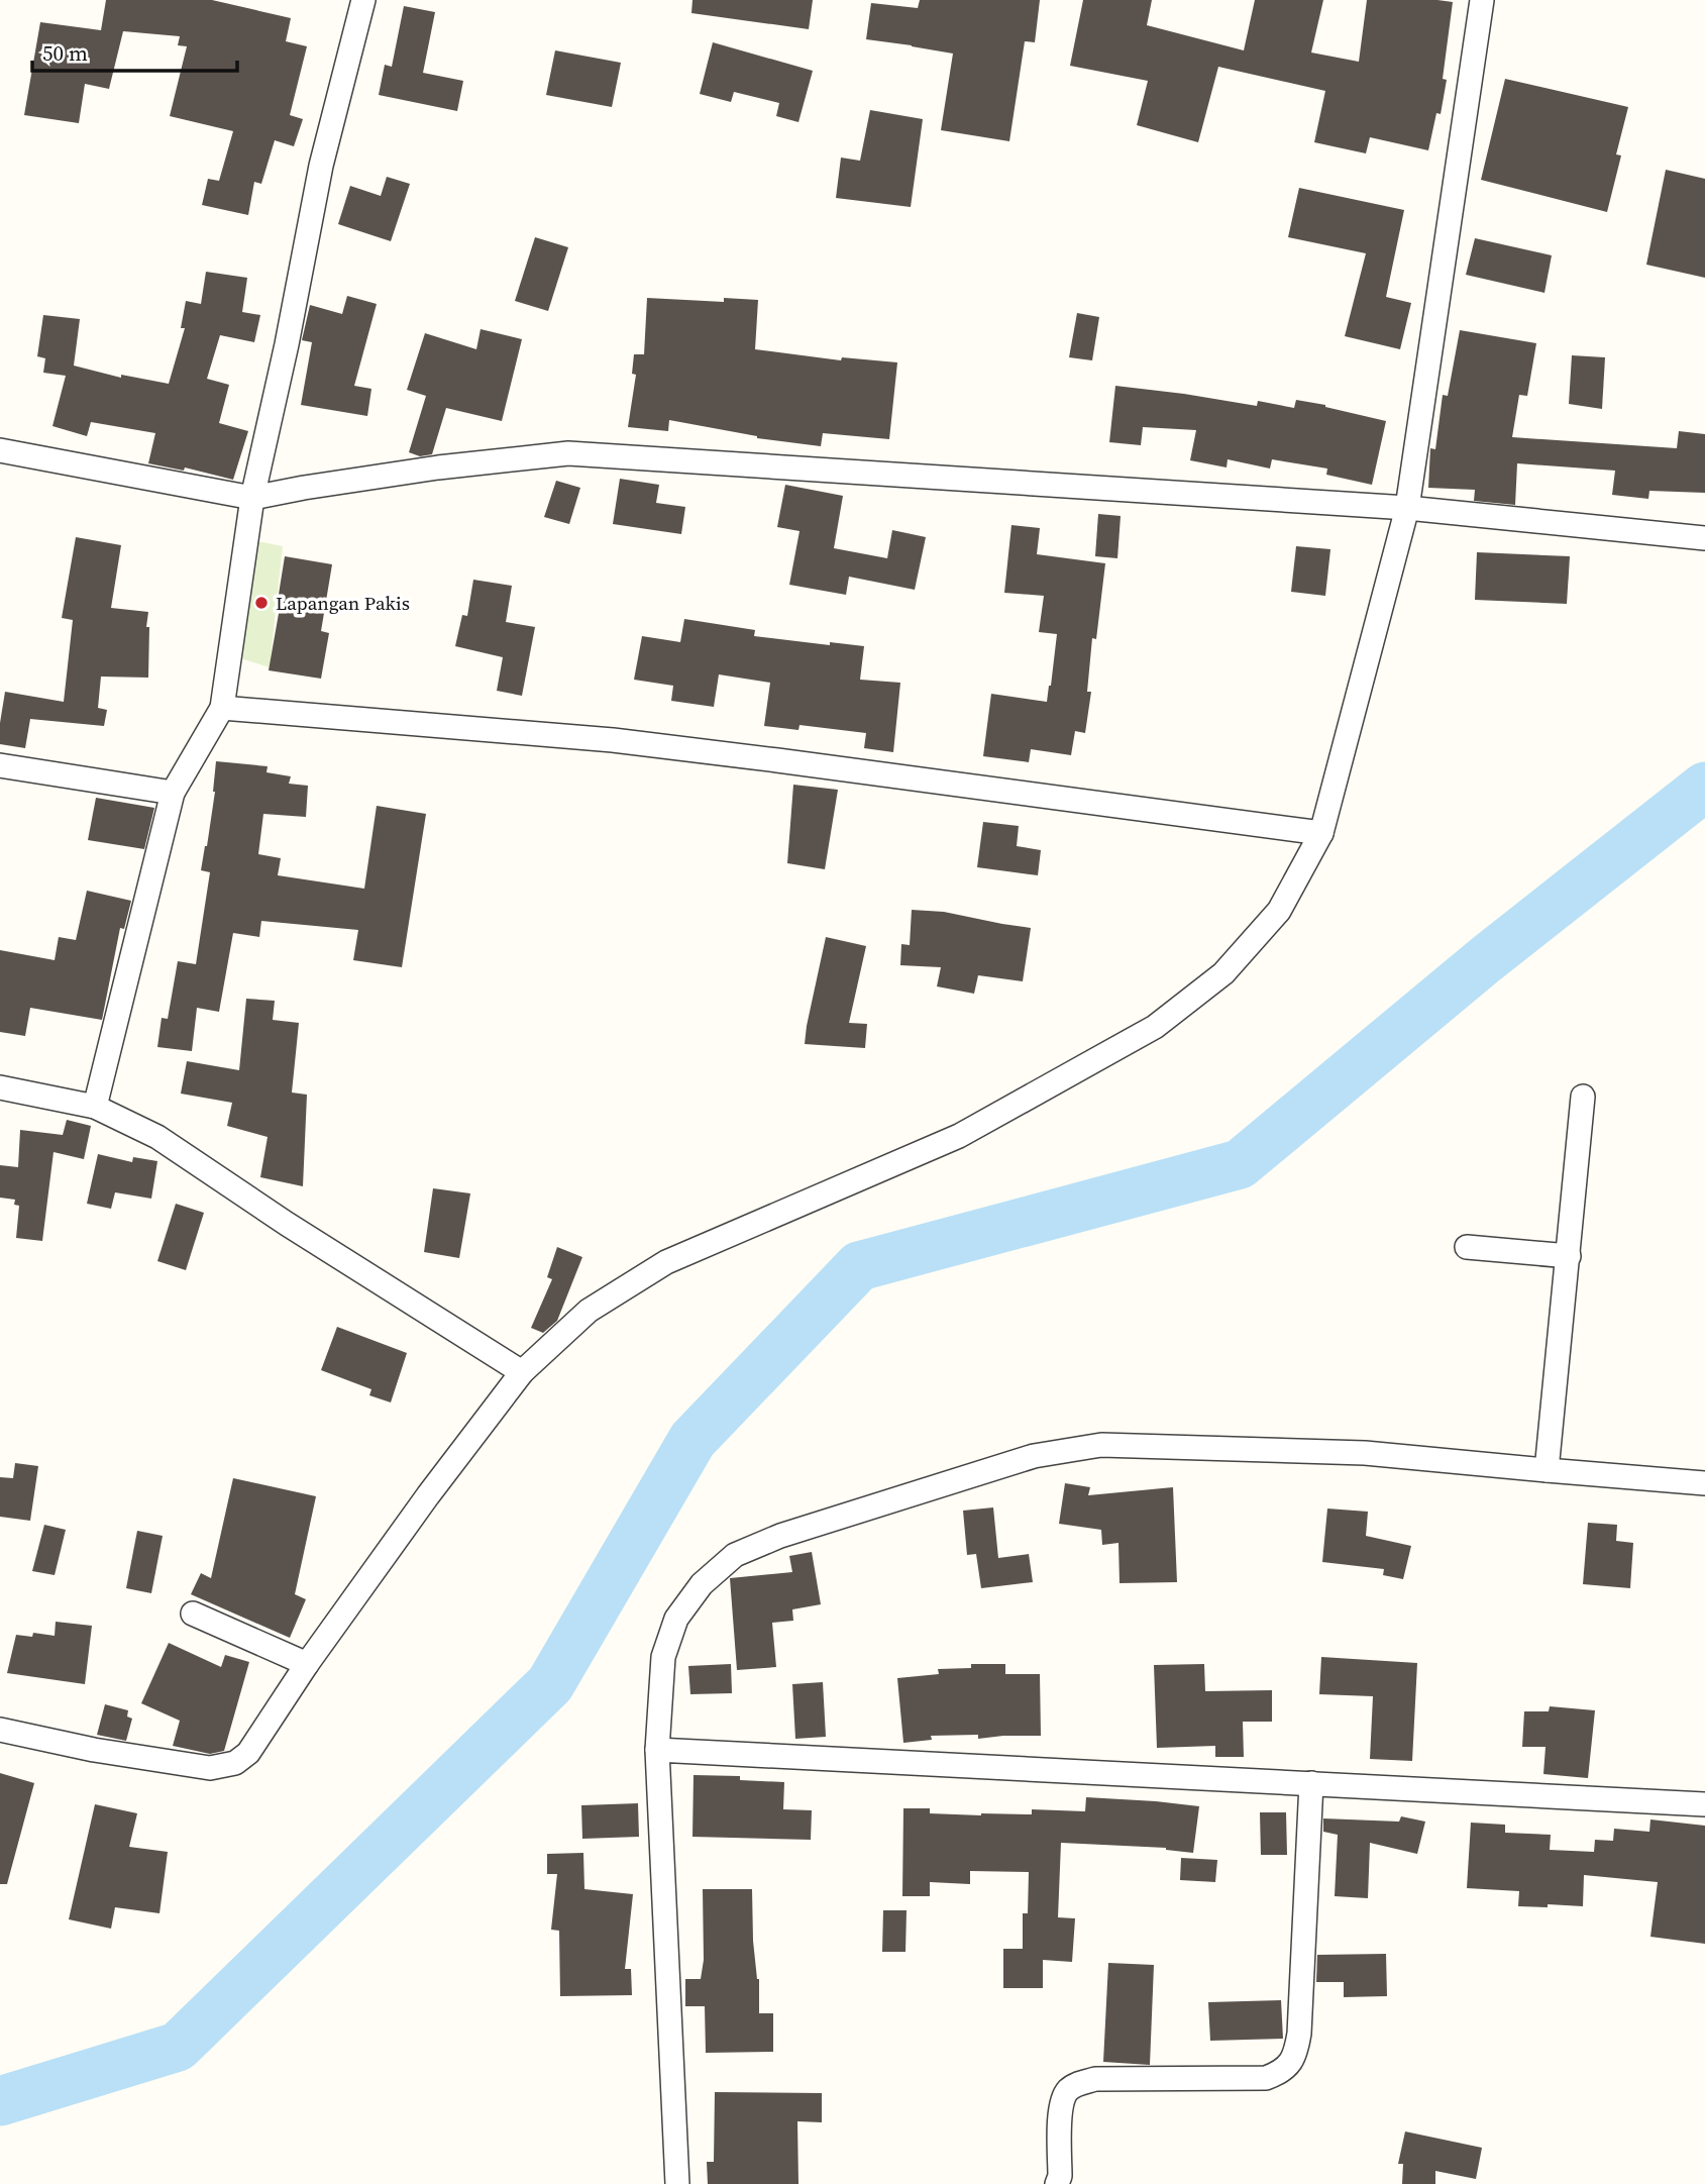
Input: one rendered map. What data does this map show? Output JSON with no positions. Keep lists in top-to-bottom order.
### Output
{
  "places": ["Lapangan Pakis"],
  "scale_bar": "50 m"
}
